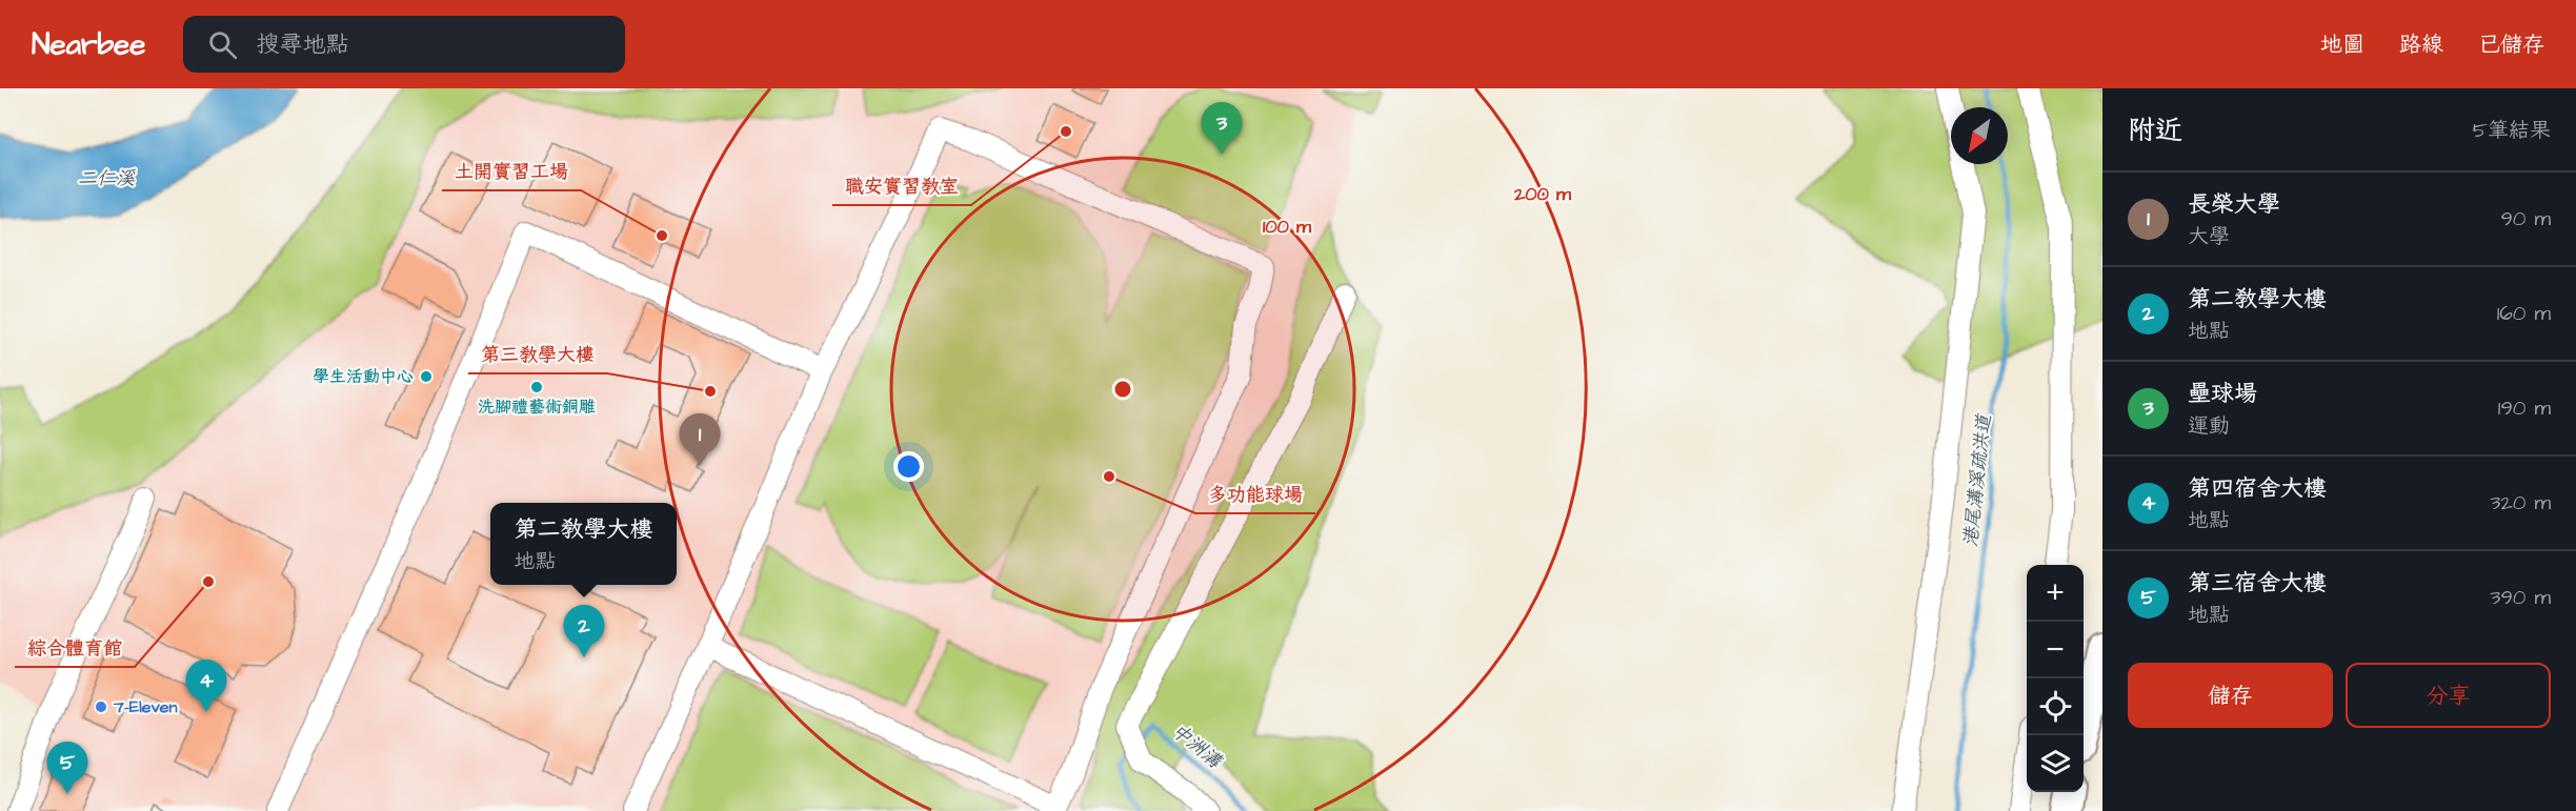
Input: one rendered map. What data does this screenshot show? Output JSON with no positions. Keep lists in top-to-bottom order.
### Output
{
  "water": ["二仁溪", "港尾溝溪疏洪道", "中洲溝"],
  "places": [
    "職安實習教室",
    "土開實習工場",
    "學生活動中心",
    "洗腳禮藝術銅雕",
    "第三教學大樓",
    "多功能球場",
    "綜合體育館",
    "7-Eleven"
  ],
  "north": "bottom left",
  "page": {
    "header": "Nearbee",
    "search": "搜尋地點",
    "nav": ["地圖", "路線", "已儲存"],
    "heading": ["附近", "5筆結果"],
    "pins": [
      "3",
      "1",
      "2",
      "4",
      "5"
    ],
    "list": [
      {
        "mark": "1",
        "name": "長榮大學",
        "note": "大學",
        "value": "90 m"
      },
      {
        "mark": "2",
        "name": "第二教學大樓",
        "note": "地點",
        "value": "160 m"
      },
      {
        "mark": "3",
        "name": "壘球場",
        "note": "運動",
        "value": "190 m"
      },
      {
        "mark": "4",
        "name": "第四宿舍大樓",
        "note": "地點",
        "value": "320 m"
      },
      {
        "mark": "5",
        "name": "第三宿舍大樓",
        "note": "地點",
        "value": "390 m"
      }
    ],
    "popup": ["第二教學大樓", "地點"],
    "map_buttons": ["+", "−"],
    "buttons": ["儲存", "分享"]
  },
  "rings": ["200 m", "100 m"]
}
